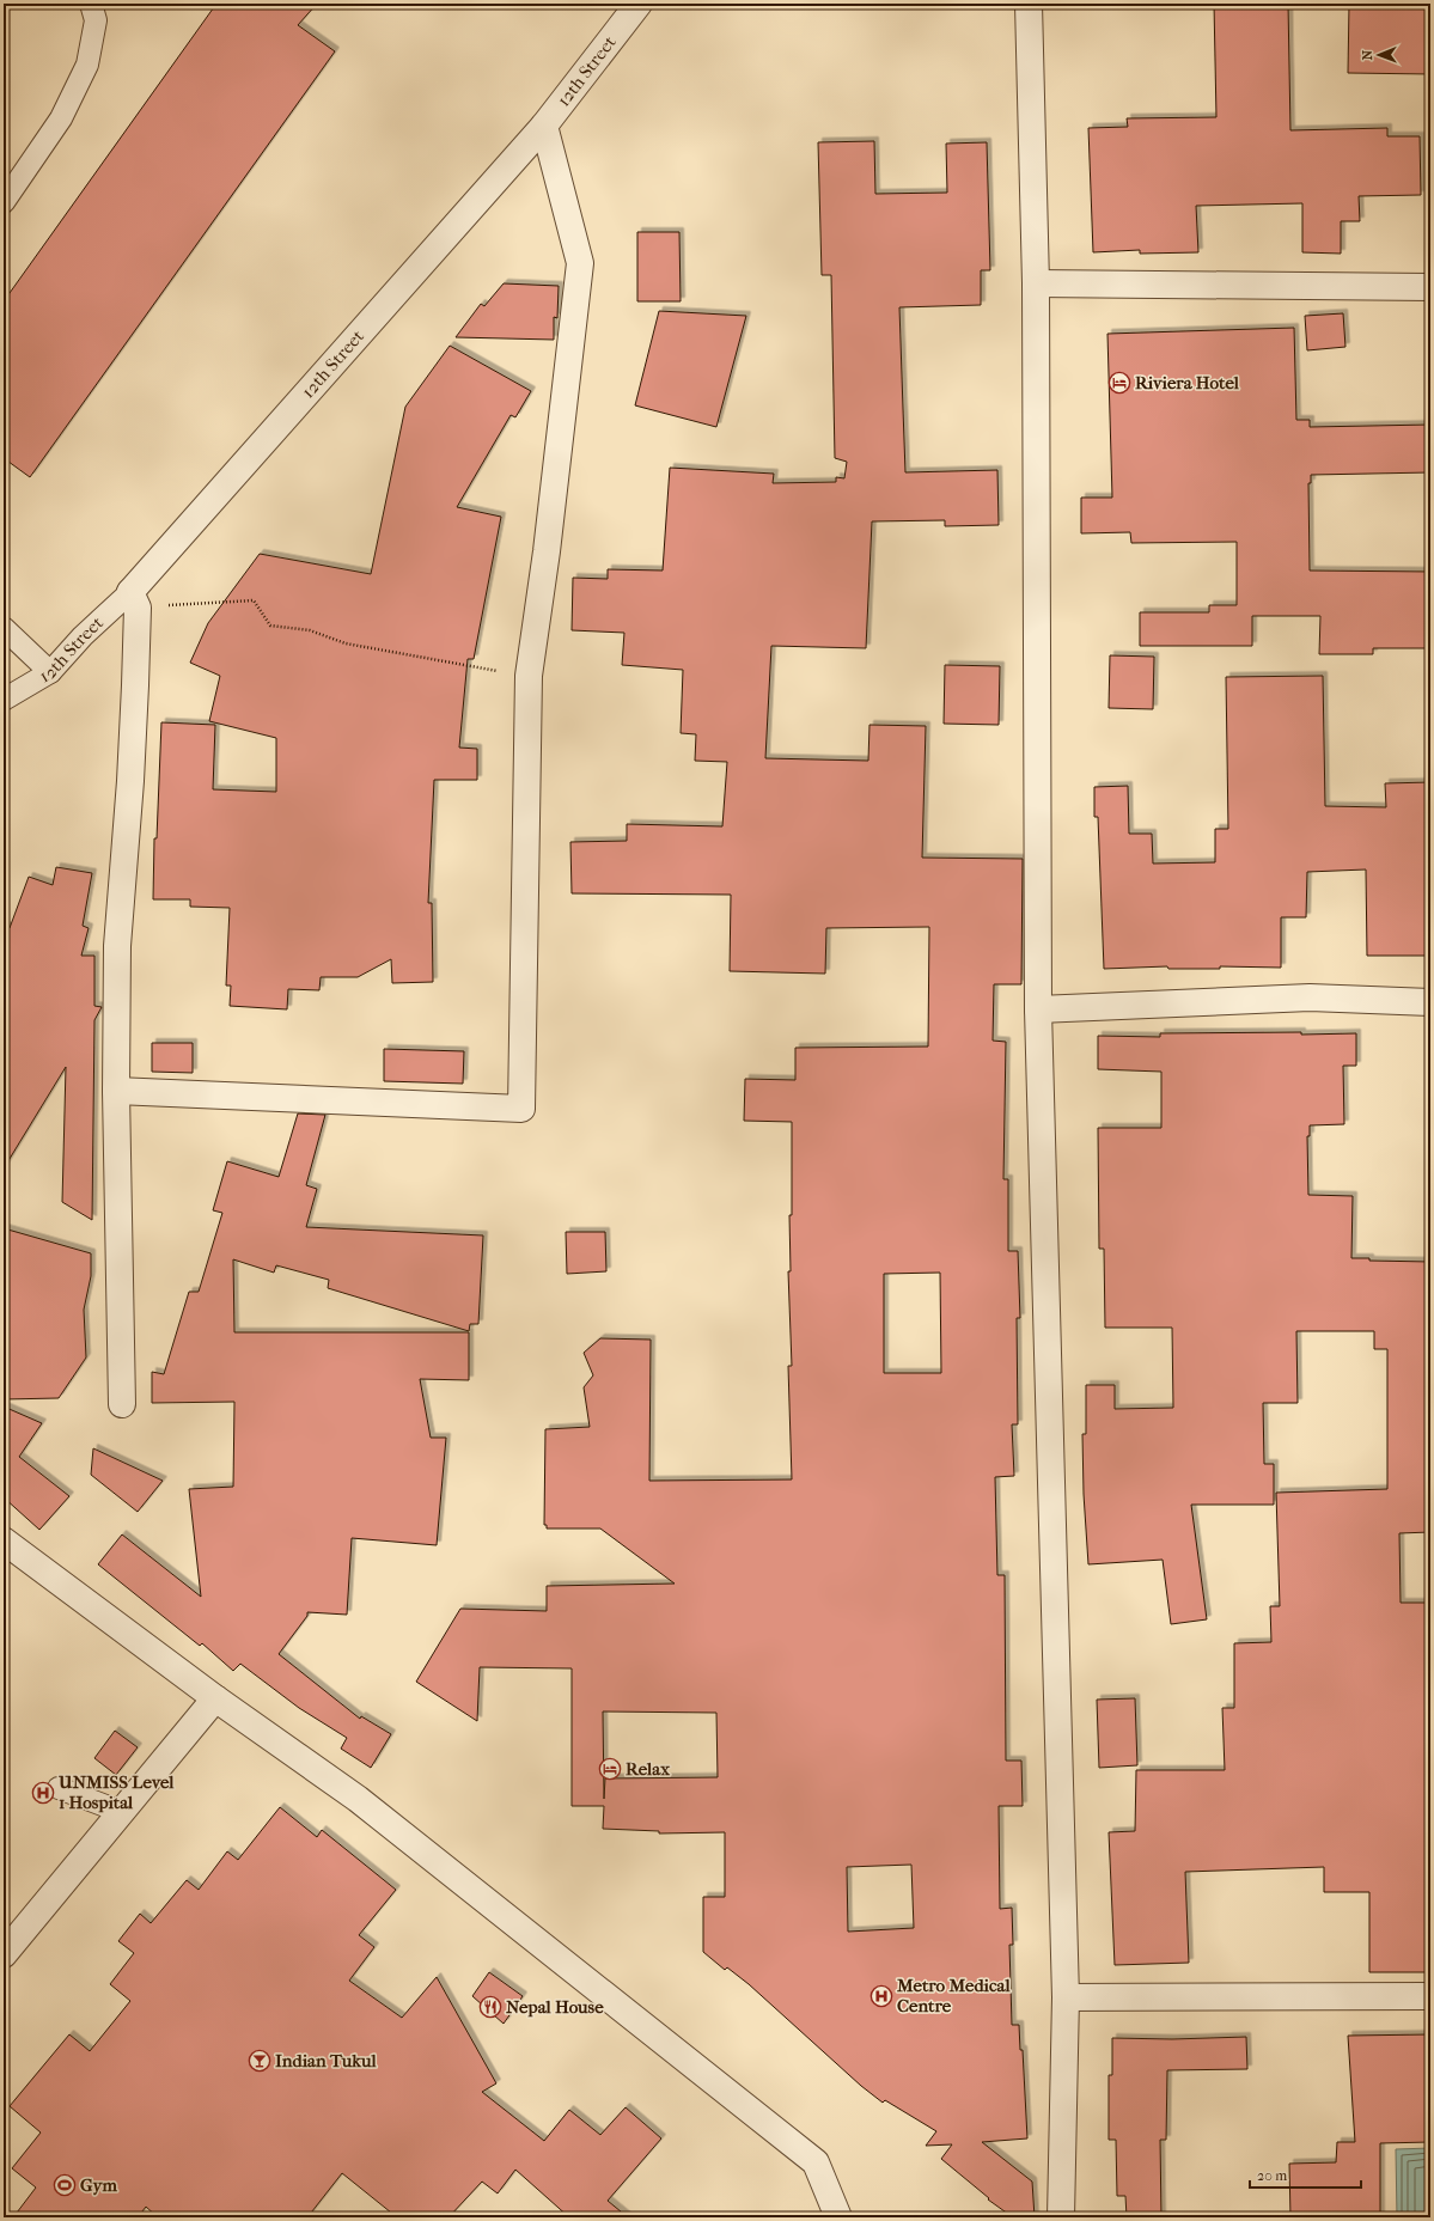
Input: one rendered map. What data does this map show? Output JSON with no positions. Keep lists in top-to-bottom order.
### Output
{
  "streets": {
    "street": ["12th Street"]
  },
  "places": {
    "hotel": ["Riviera Hotel", "Relax"],
    "hospital": ["UNMISS Level 1 Hospital", "Metro Medical Centre"],
    "restaurant": ["Nepal House"],
    "bar": ["Indian Tukul"],
    "sports": ["Gym"]
  },
  "scale_bar": "20 m",
  "north": "left"
}
